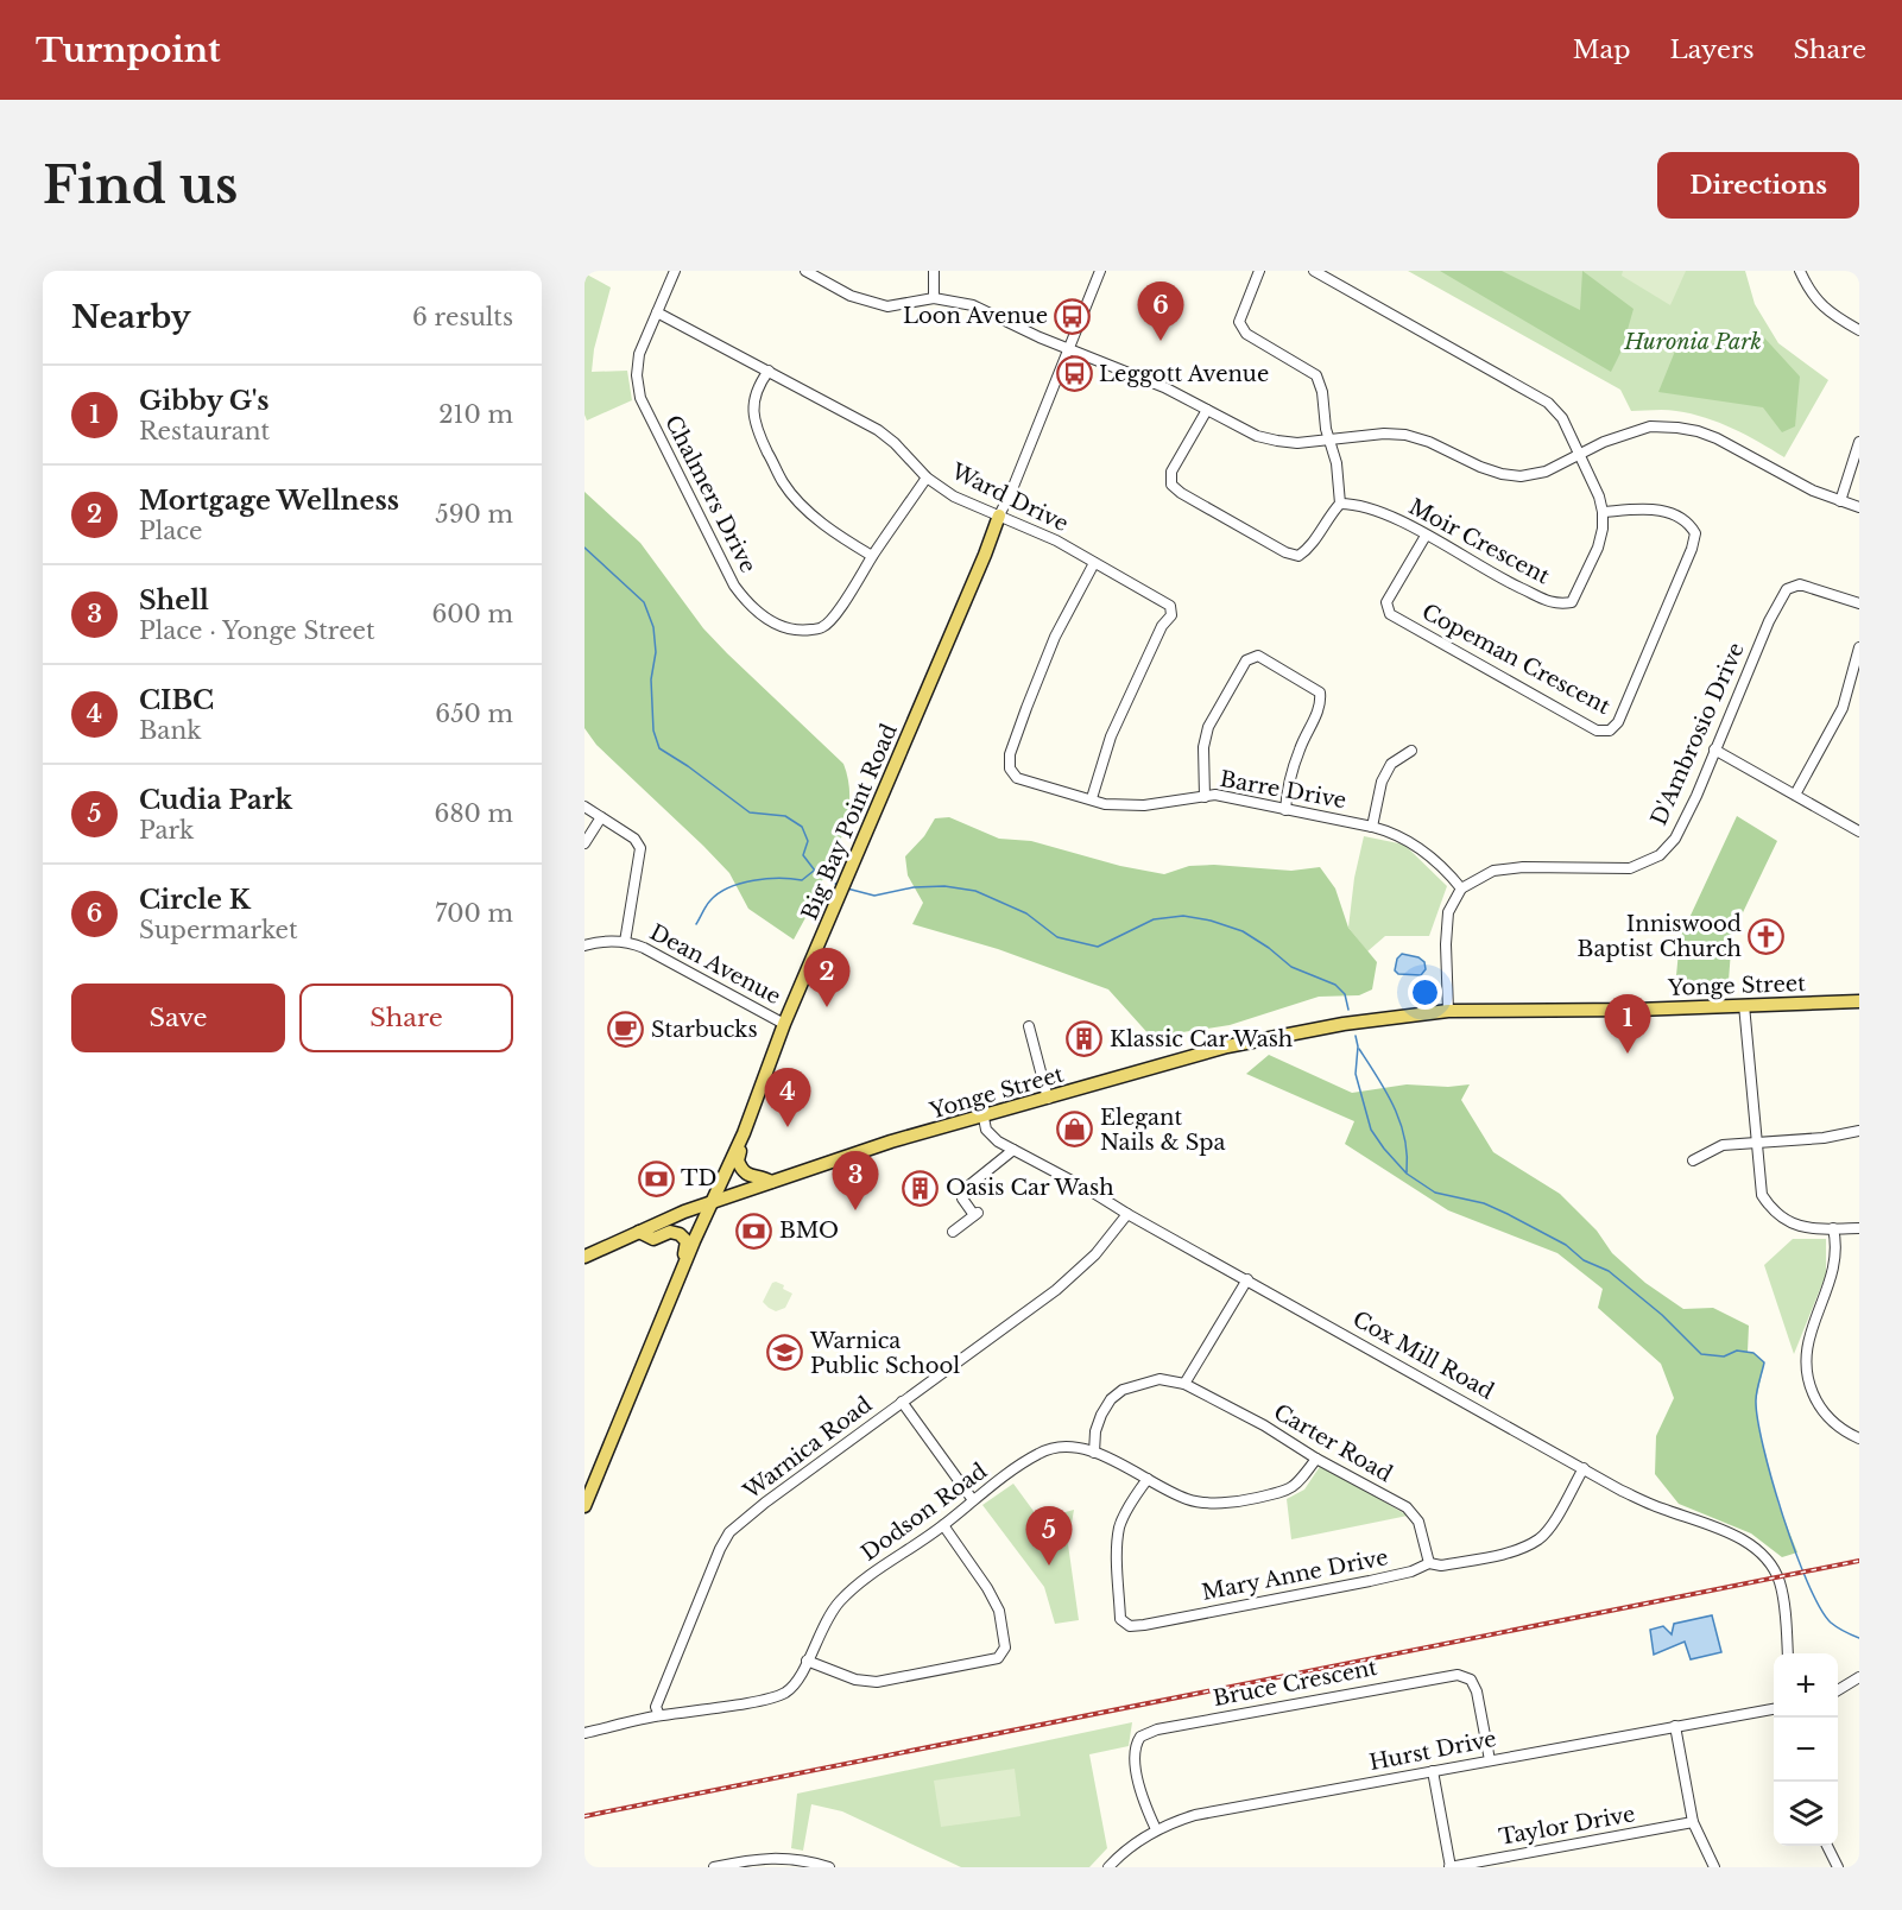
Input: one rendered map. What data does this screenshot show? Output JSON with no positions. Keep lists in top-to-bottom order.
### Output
{
  "streets": {
    "main road": ["Big Bay Point Road", "Yonge Street"],
    "street": [
      "Chalmers Drive",
      "Ward Drive",
      "Moir Crescent",
      "Copeman Crescent",
      "D'Ambrosio Drive",
      "Barre Drive",
      "Dean Avenue",
      "Cox Mill Road",
      "Carter Road",
      "Warnica Road",
      "Dodson Road",
      "Mary Anne Drive",
      "Bruce Crescent",
      "Hurst Drive",
      "Taylor Drive"
    ]
  },
  "crossings": [
    ["Chalmers Drive", "Ward Drive"],
    ["Ward Drive", "Barre Drive"],
    ["Ward Drive", "Big Bay Point Road"],
    ["Moir Crescent", "Copeman Crescent"],
    ["D'Ambrosio Drive", "Barre Drive"],
    ["Big Bay Point Road", "Dean Avenue"],
    ["Big Bay Point Road", "Yonge Street"],
    ["Yonge Street", "Cox Mill Road"],
    ["Cox Mill Road", "Warnica Road"],
    ["Cox Mill Road", "Mary Anne Drive"],
    ["Carter Road", "Dodson Road"],
    ["Carter Road", "Mary Anne Drive"],
    ["Warnica Road", "Dodson Road"],
    ["Dodson Road", "Mary Anne Drive"],
    ["Bruce Crescent", "Hurst Drive"]
  ],
  "parks": ["Huronia Park"],
  "places": {
    "bus stop": ["Loon Avenue", "Leggott Avenue"],
    "church": ["Inniswood Baptist Church"],
    "cafe": ["Starbucks"],
    "building": ["Klassic Car Wash", "Oasis Car Wash"],
    "shop": ["Elegant Nails & Spa"],
    "bank": ["TD", "BMO"],
    "school or university": ["Warnica Public School"]
  },
  "page": {
    "header": "Turnpoint",
    "nav": ["Map", "Layers", "Share"],
    "buttons": [
      "Directions",
      ["Save", "Share"]
    ],
    "title": "Find us",
    "heading": ["Nearby", "6 results"],
    "pins": [
      "6",
      "2",
      "1",
      "4",
      "3",
      "5"
    ],
    "list": [
      {
        "mark": "1",
        "name": "Gibby G's",
        "note": "Restaurant",
        "value": "210 m"
      },
      {
        "mark": "2",
        "name": "Mortgage Wellness",
        "note": "Place",
        "value": "590 m"
      },
      {
        "mark": "3",
        "name": "Shell",
        "note": "Place · Yonge Street",
        "value": "600 m"
      },
      {
        "mark": "4",
        "name": "CIBC",
        "note": "Bank",
        "value": "650 m"
      },
      {
        "mark": "5",
        "name": "Cudia Park",
        "note": "Park",
        "value": "680 m"
      },
      {
        "mark": "6",
        "name": "Circle K",
        "note": "Supermarket",
        "value": "700 m"
      }
    ],
    "map_buttons": ["+", "−"]
  }
}
